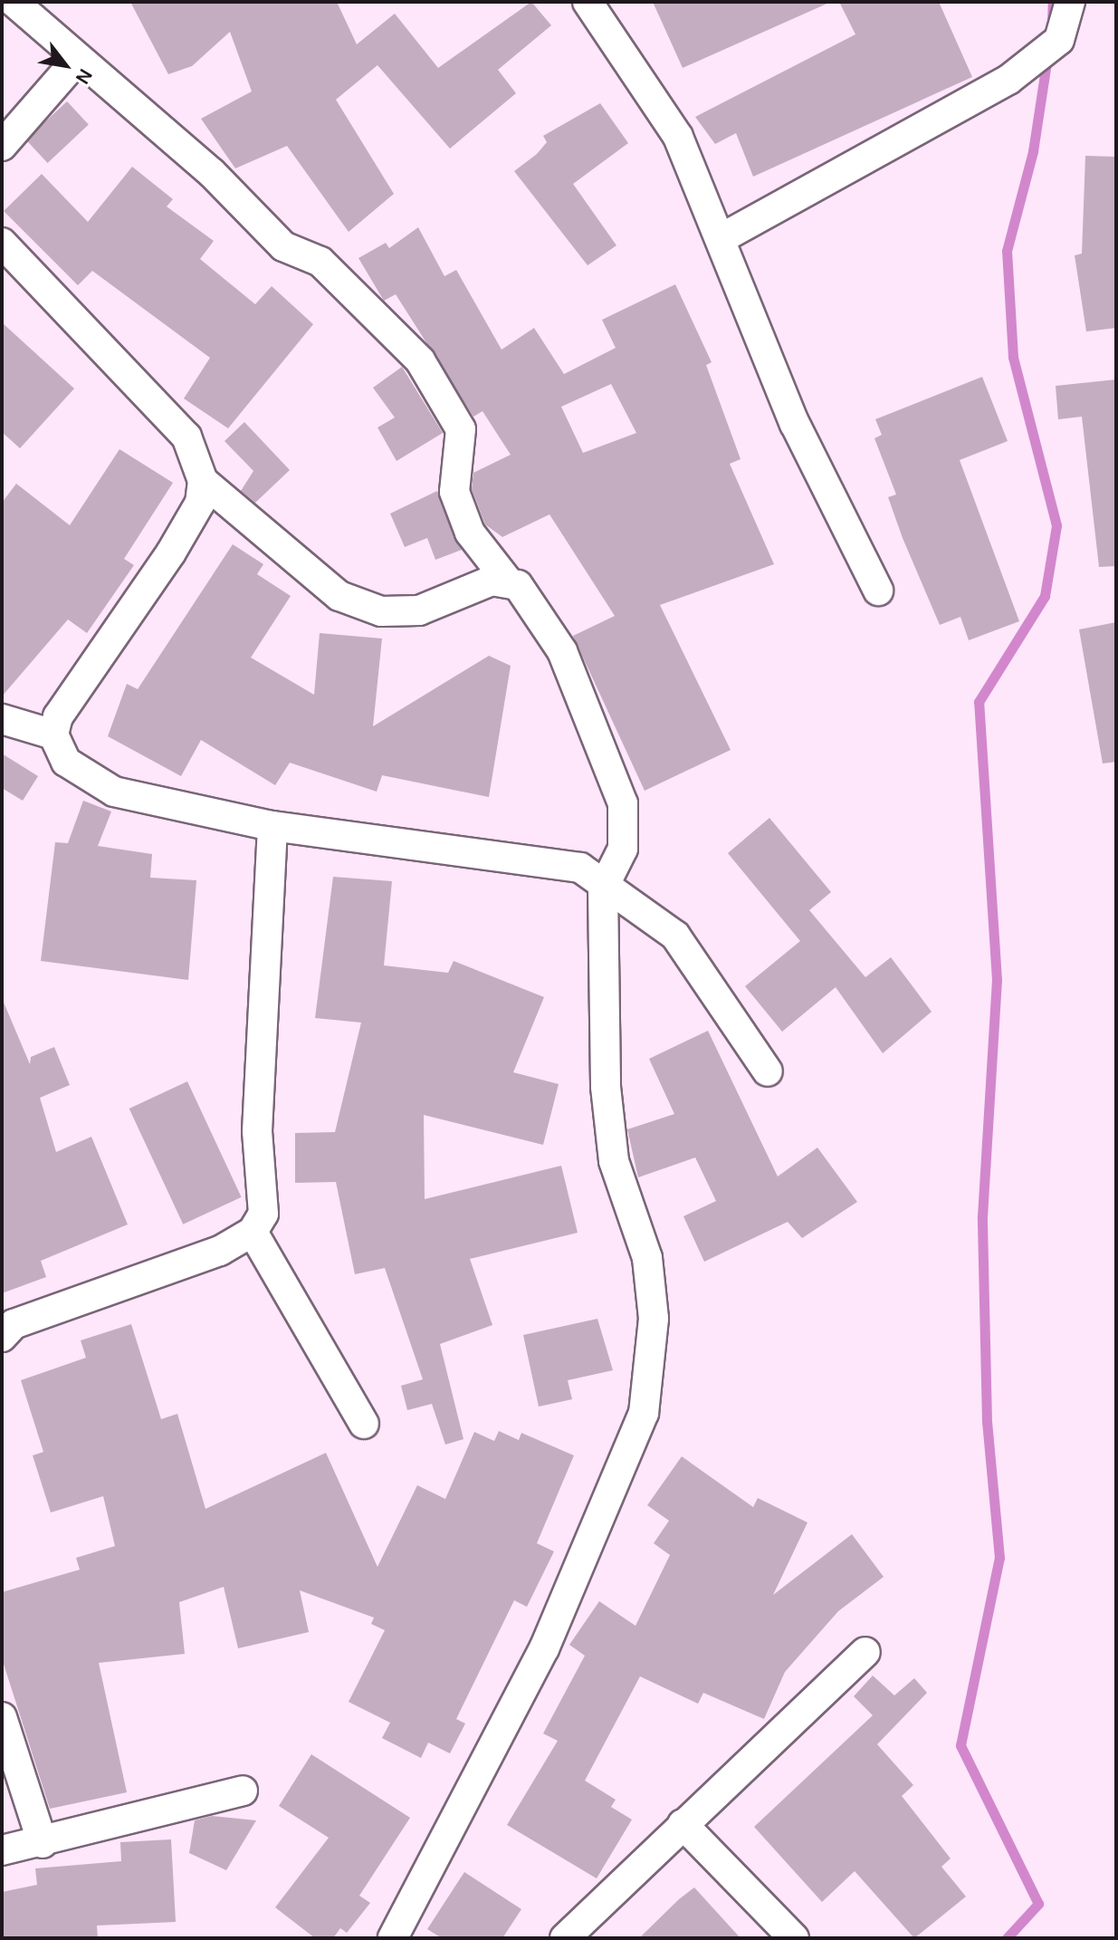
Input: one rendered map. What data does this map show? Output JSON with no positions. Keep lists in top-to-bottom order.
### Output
{
  "north": "bottom right"
}
